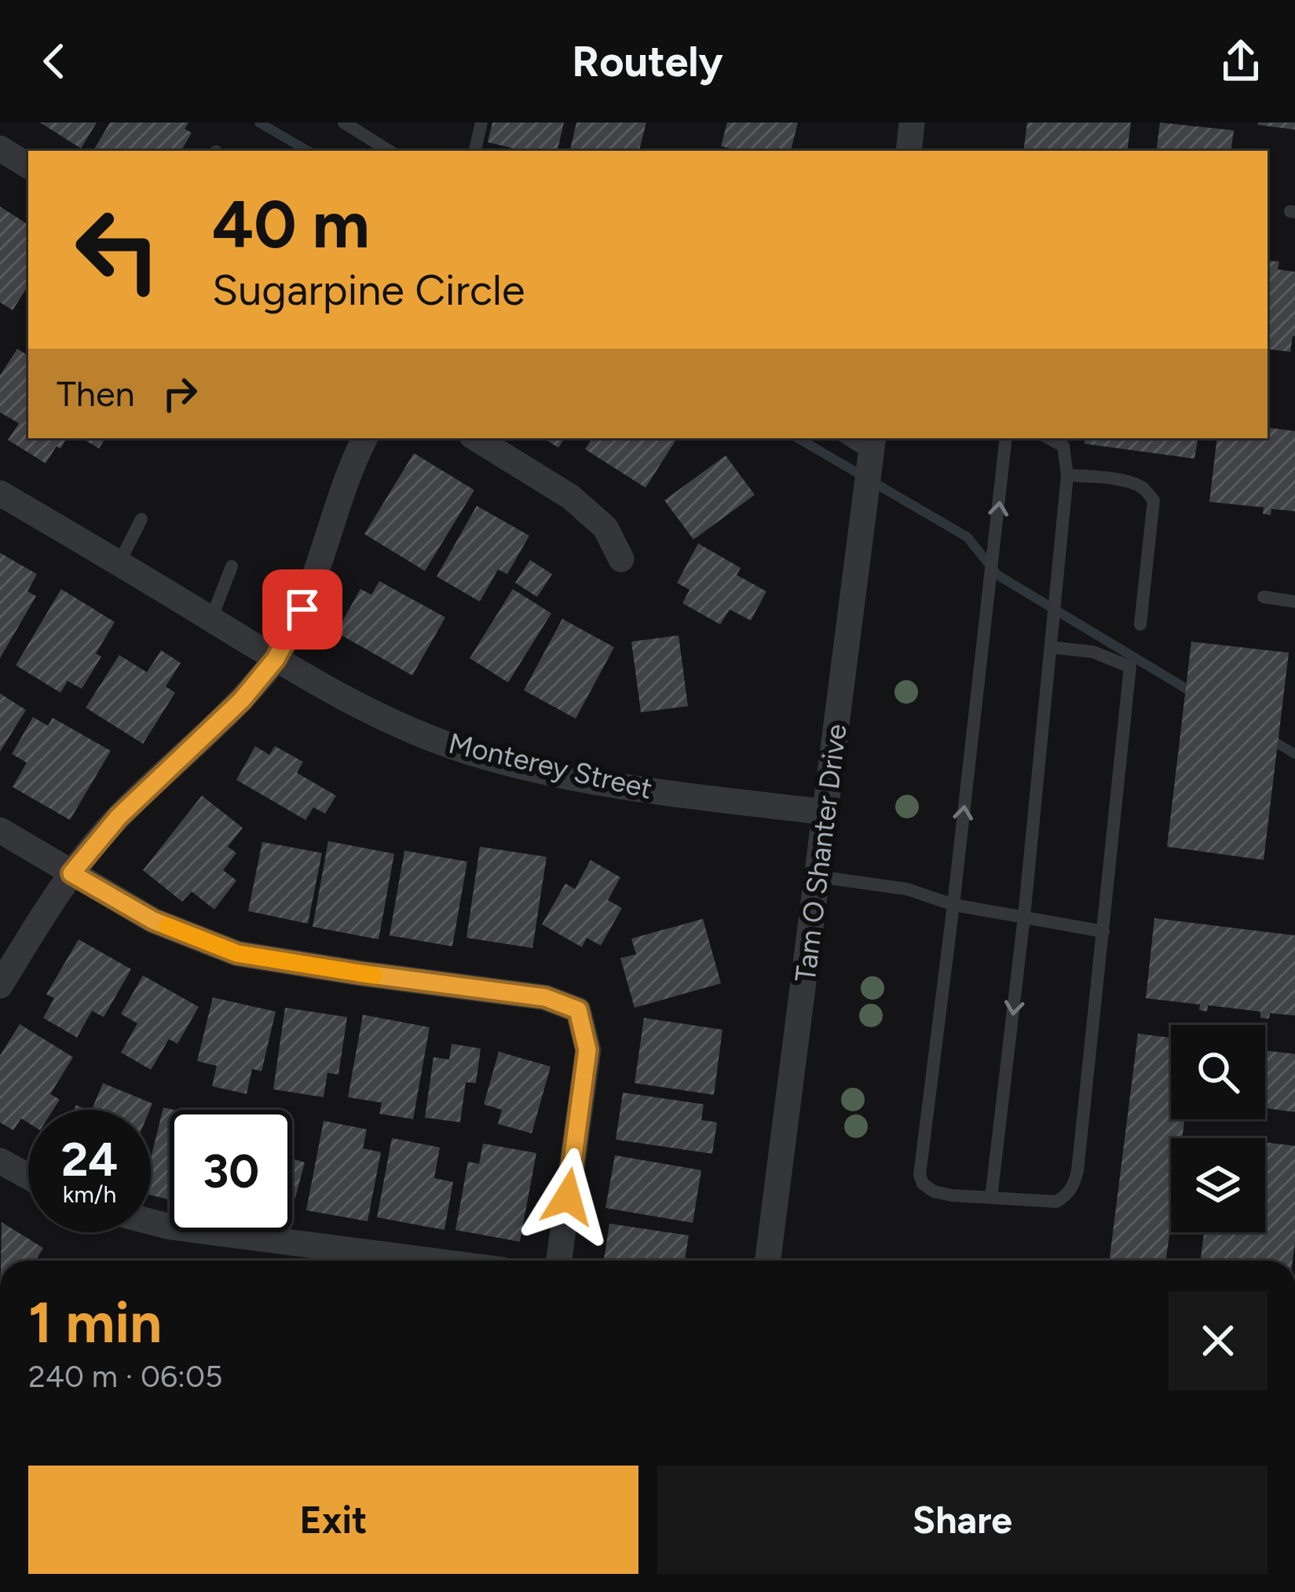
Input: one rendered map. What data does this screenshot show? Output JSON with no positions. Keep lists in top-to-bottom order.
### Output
{
  "streets": {
    "street": ["Monterey Street", "Tam O Shanter Drive"]
  },
  "crossings": [
    ["Monterey Street", "Tam O Shanter Drive"]
  ],
  "page": {
    "header": "Routely",
    "turn": ["40 m", "Sugarpine Circle"],
    "then": "Then",
    "speed": "24 km/h",
    "limit": "30",
    "heading": ["1 min", "240 m · 06:05"],
    "buttons": ["Exit", "Share"]
  }
}
